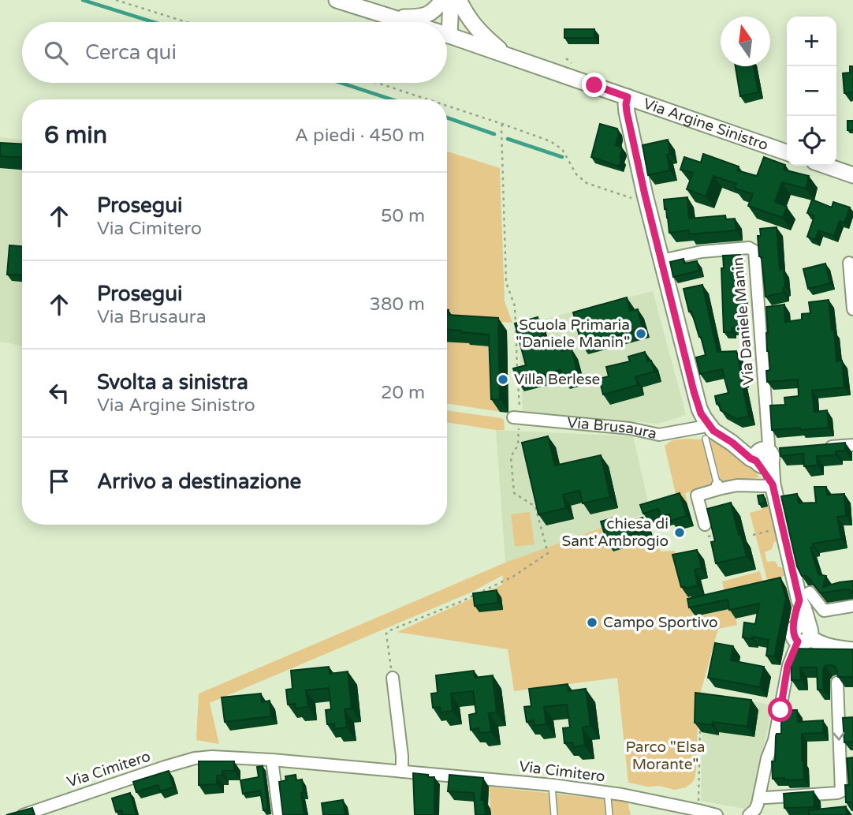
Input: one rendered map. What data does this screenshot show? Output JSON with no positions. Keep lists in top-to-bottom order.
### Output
{
  "streets": {
    "main road": ["Via Argine Sinistro"],
    "street": ["Via Daniele Manin", "Via Brusaura", "Via Cimitero"]
  },
  "parks": ["Parco \"Elsa Morante\""],
  "places": [
    "Scuola Primaria \"Daniele Manin\"",
    "Villa Berlese",
    "chiesa di Sant'Ambrogio",
    "Campo Sportivo"
  ],
  "north": "top",
  "page": {
    "map_buttons": ["+", "−"],
    "search": "Cerca qui",
    "heading": ["6 min", "A piedi · 450 m"],
    "list": [
      ["Prosegui", "Via Cimitero", "50 m"],
      ["Prosegui", "Via Brusaura", "380 m"],
      ["Svolta a sinistra", "Via Argine Sinistro", "20 m"],
      "Arrivo a destinazione"
    ]
  }
}
